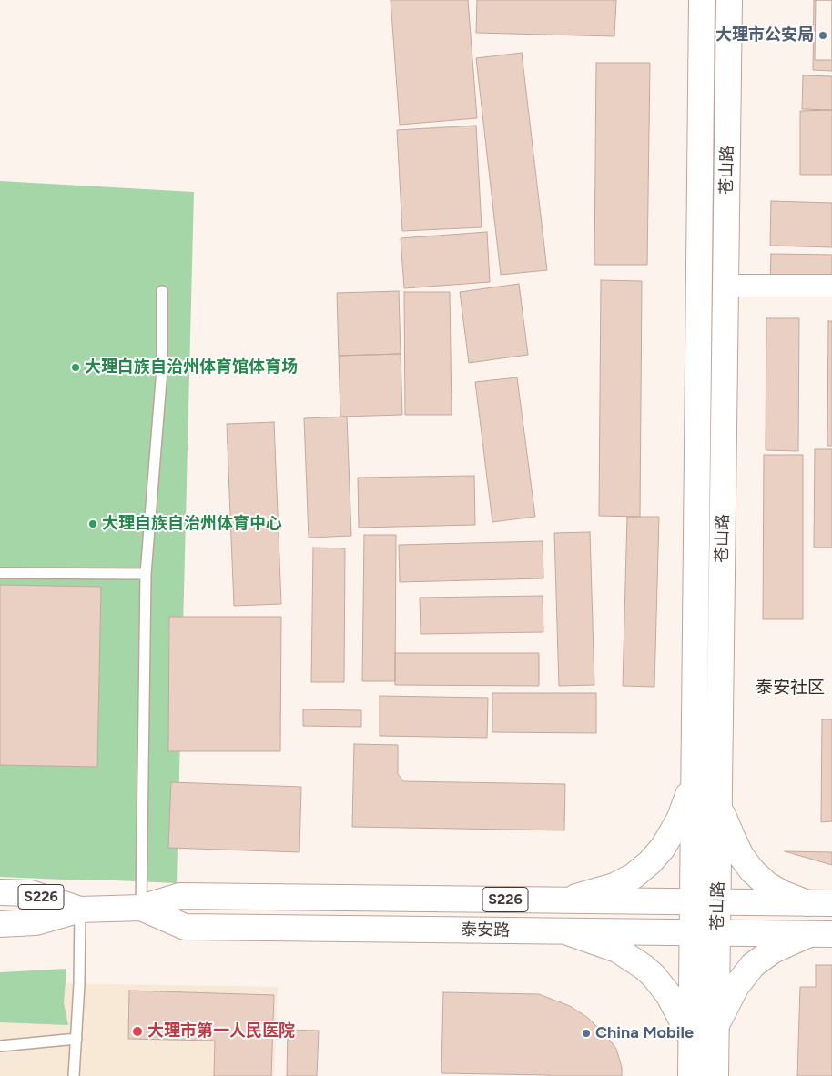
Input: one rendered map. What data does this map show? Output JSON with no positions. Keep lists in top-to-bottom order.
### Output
{
  "streets": {
    "main road": ["苍山路", "S226", "泰安路"]
  },
  "crossings": [
    ["苍山路", "泰安路"]
  ],
  "districts": ["泰安社区"],
  "places": [
    "大理市公安局",
    "大理白族自治州体育馆体育场",
    "大理自族自治州体育中心",
    "大理市第一人民医院",
    "China Mobile"
  ]
}
